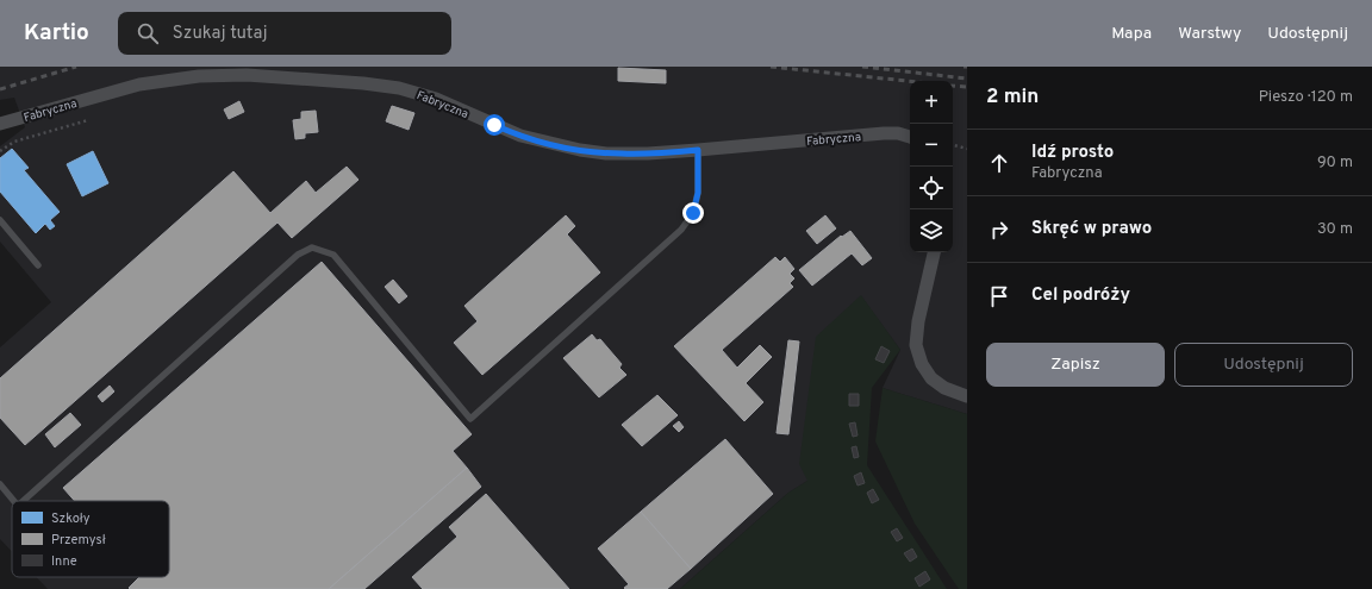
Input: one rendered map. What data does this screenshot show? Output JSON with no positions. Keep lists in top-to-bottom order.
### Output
{
  "streets": {
    "street": ["Fabryczna"]
  },
  "legend": ["Szkoły", "Przemysł", "Inne"],
  "page": {
    "header": "Kartio",
    "search": "Szukaj tutaj",
    "nav": ["Mapa", "Warstwy", "Udostępnij"],
    "heading": ["2 min", "Pieszo · 120 m"],
    "map_buttons": ["+", "−"],
    "list": [
      ["Idź prosto", "Fabryczna", "90 m"],
      ["Skręć w prawo", "30 m"],
      "Cel podróży"
    ],
    "buttons": ["Zapisz", "Udostępnij"]
  }
}
